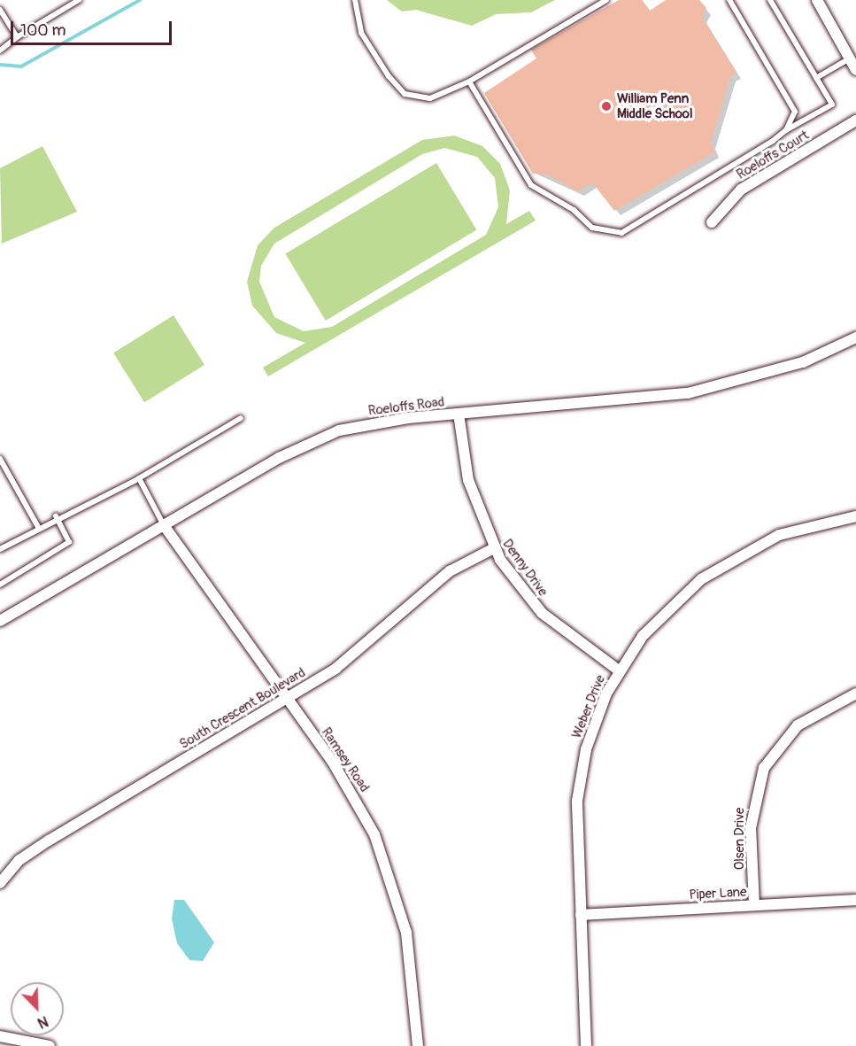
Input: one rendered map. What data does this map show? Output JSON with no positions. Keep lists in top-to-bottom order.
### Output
{
  "streets": {
    "street": [
      "Roeloffs Court",
      "Roeloffs Road",
      "Denny Drive",
      "Weber Drive",
      "South Crescent Boulevard",
      "Ramsey Road",
      "Olsen Drive",
      "Piper Lane"
    ]
  },
  "crossings": [
    ["Roeloffs Road", "Denny Drive"],
    ["Roeloffs Road", "Ramsey Road"],
    ["Denny Drive", "Weber Drive"],
    ["Denny Drive", "South Crescent Boulevard"],
    ["Weber Drive", "Piper Lane"],
    ["South Crescent Boulevard", "Ramsey Road"],
    ["Olsen Drive", "Piper Lane"]
  ],
  "places": ["William Penn Middle School"],
  "scale_bar": "100 m",
  "north": "bottom right"
}
